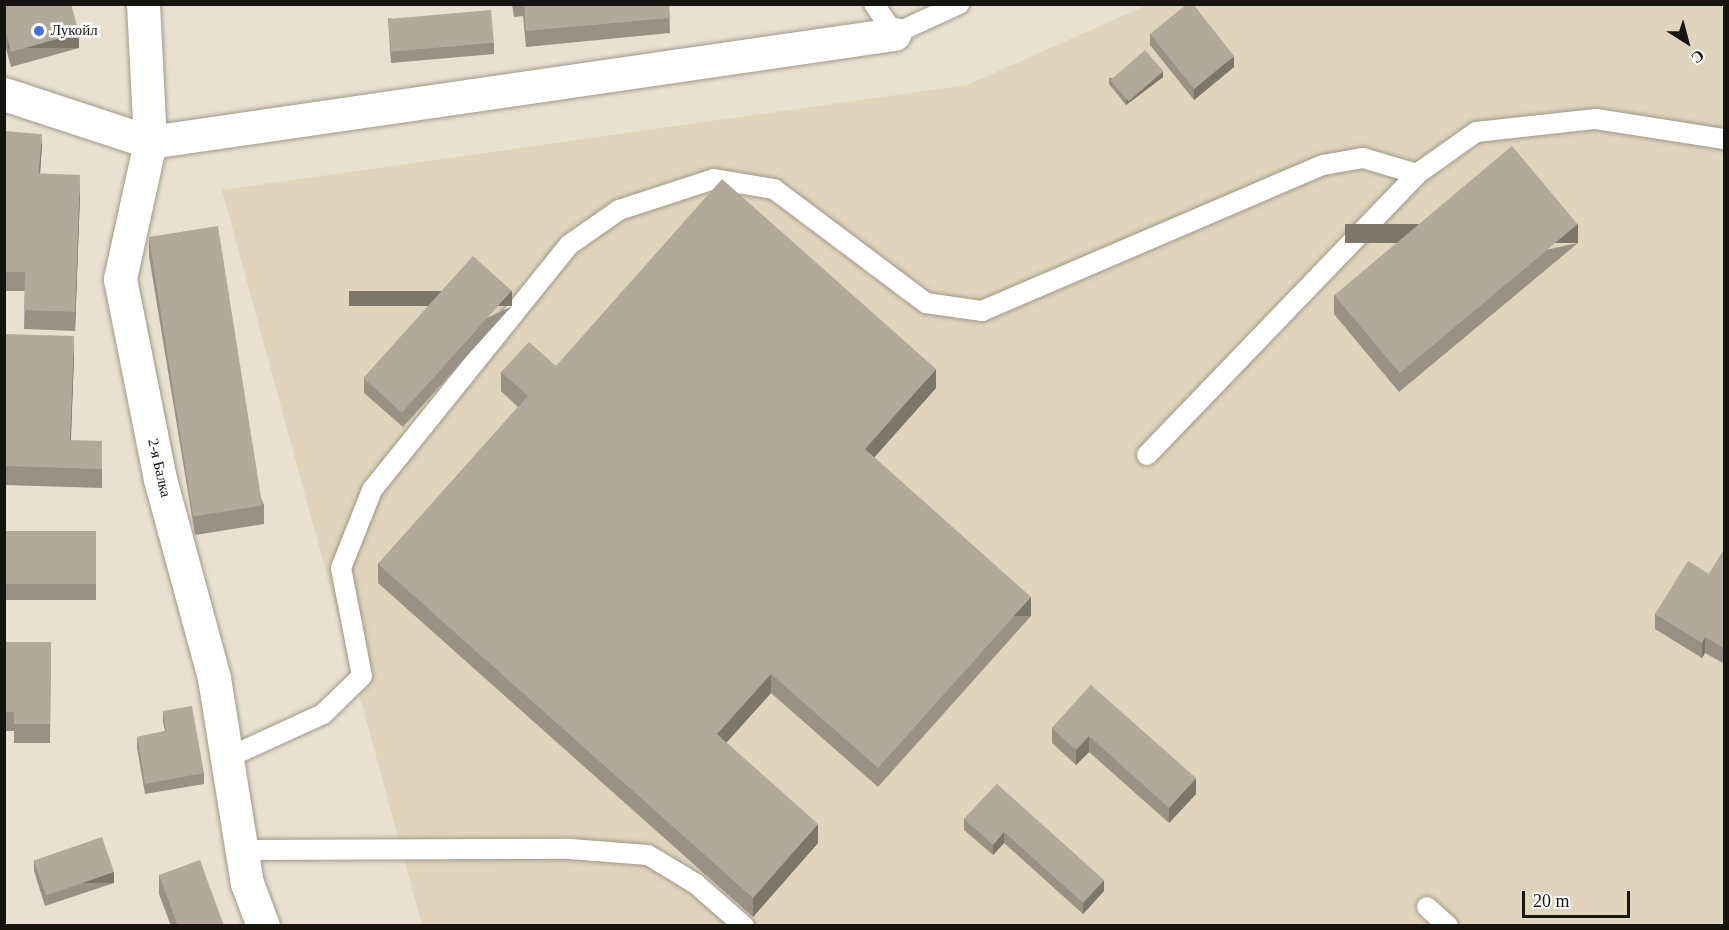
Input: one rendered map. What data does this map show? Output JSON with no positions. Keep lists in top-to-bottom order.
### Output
{
  "streets": {
    "street": ["2-я Балка"]
  },
  "places": ["Лукойл"],
  "scale_bar": "20 m",
  "north": "bottom right"
}
